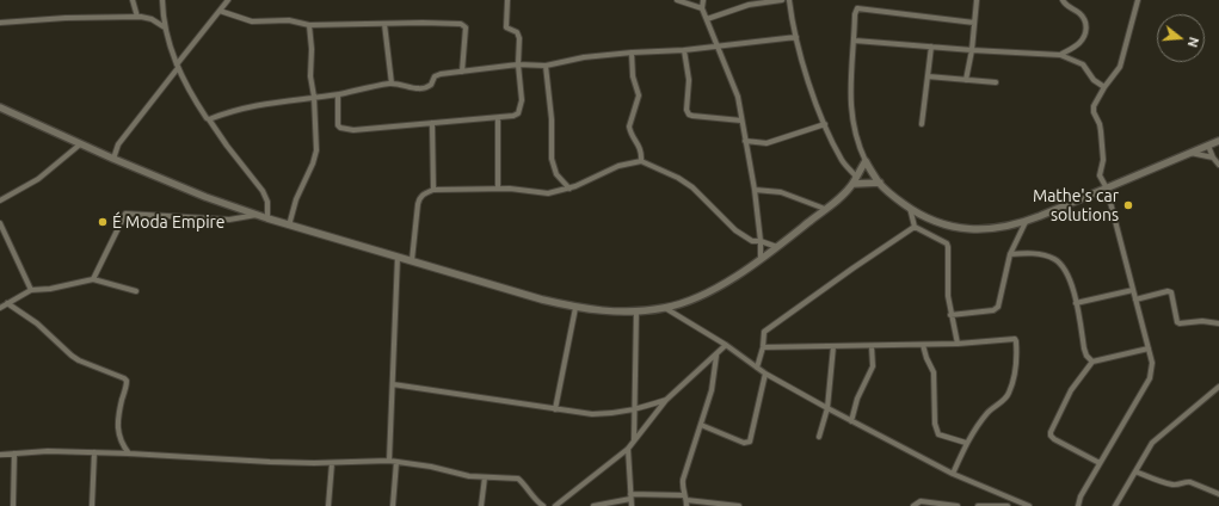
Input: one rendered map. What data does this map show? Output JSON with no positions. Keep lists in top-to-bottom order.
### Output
{
  "places": ["Mathe's car solutions", "É Moda Empire"],
  "north": "right"
}
